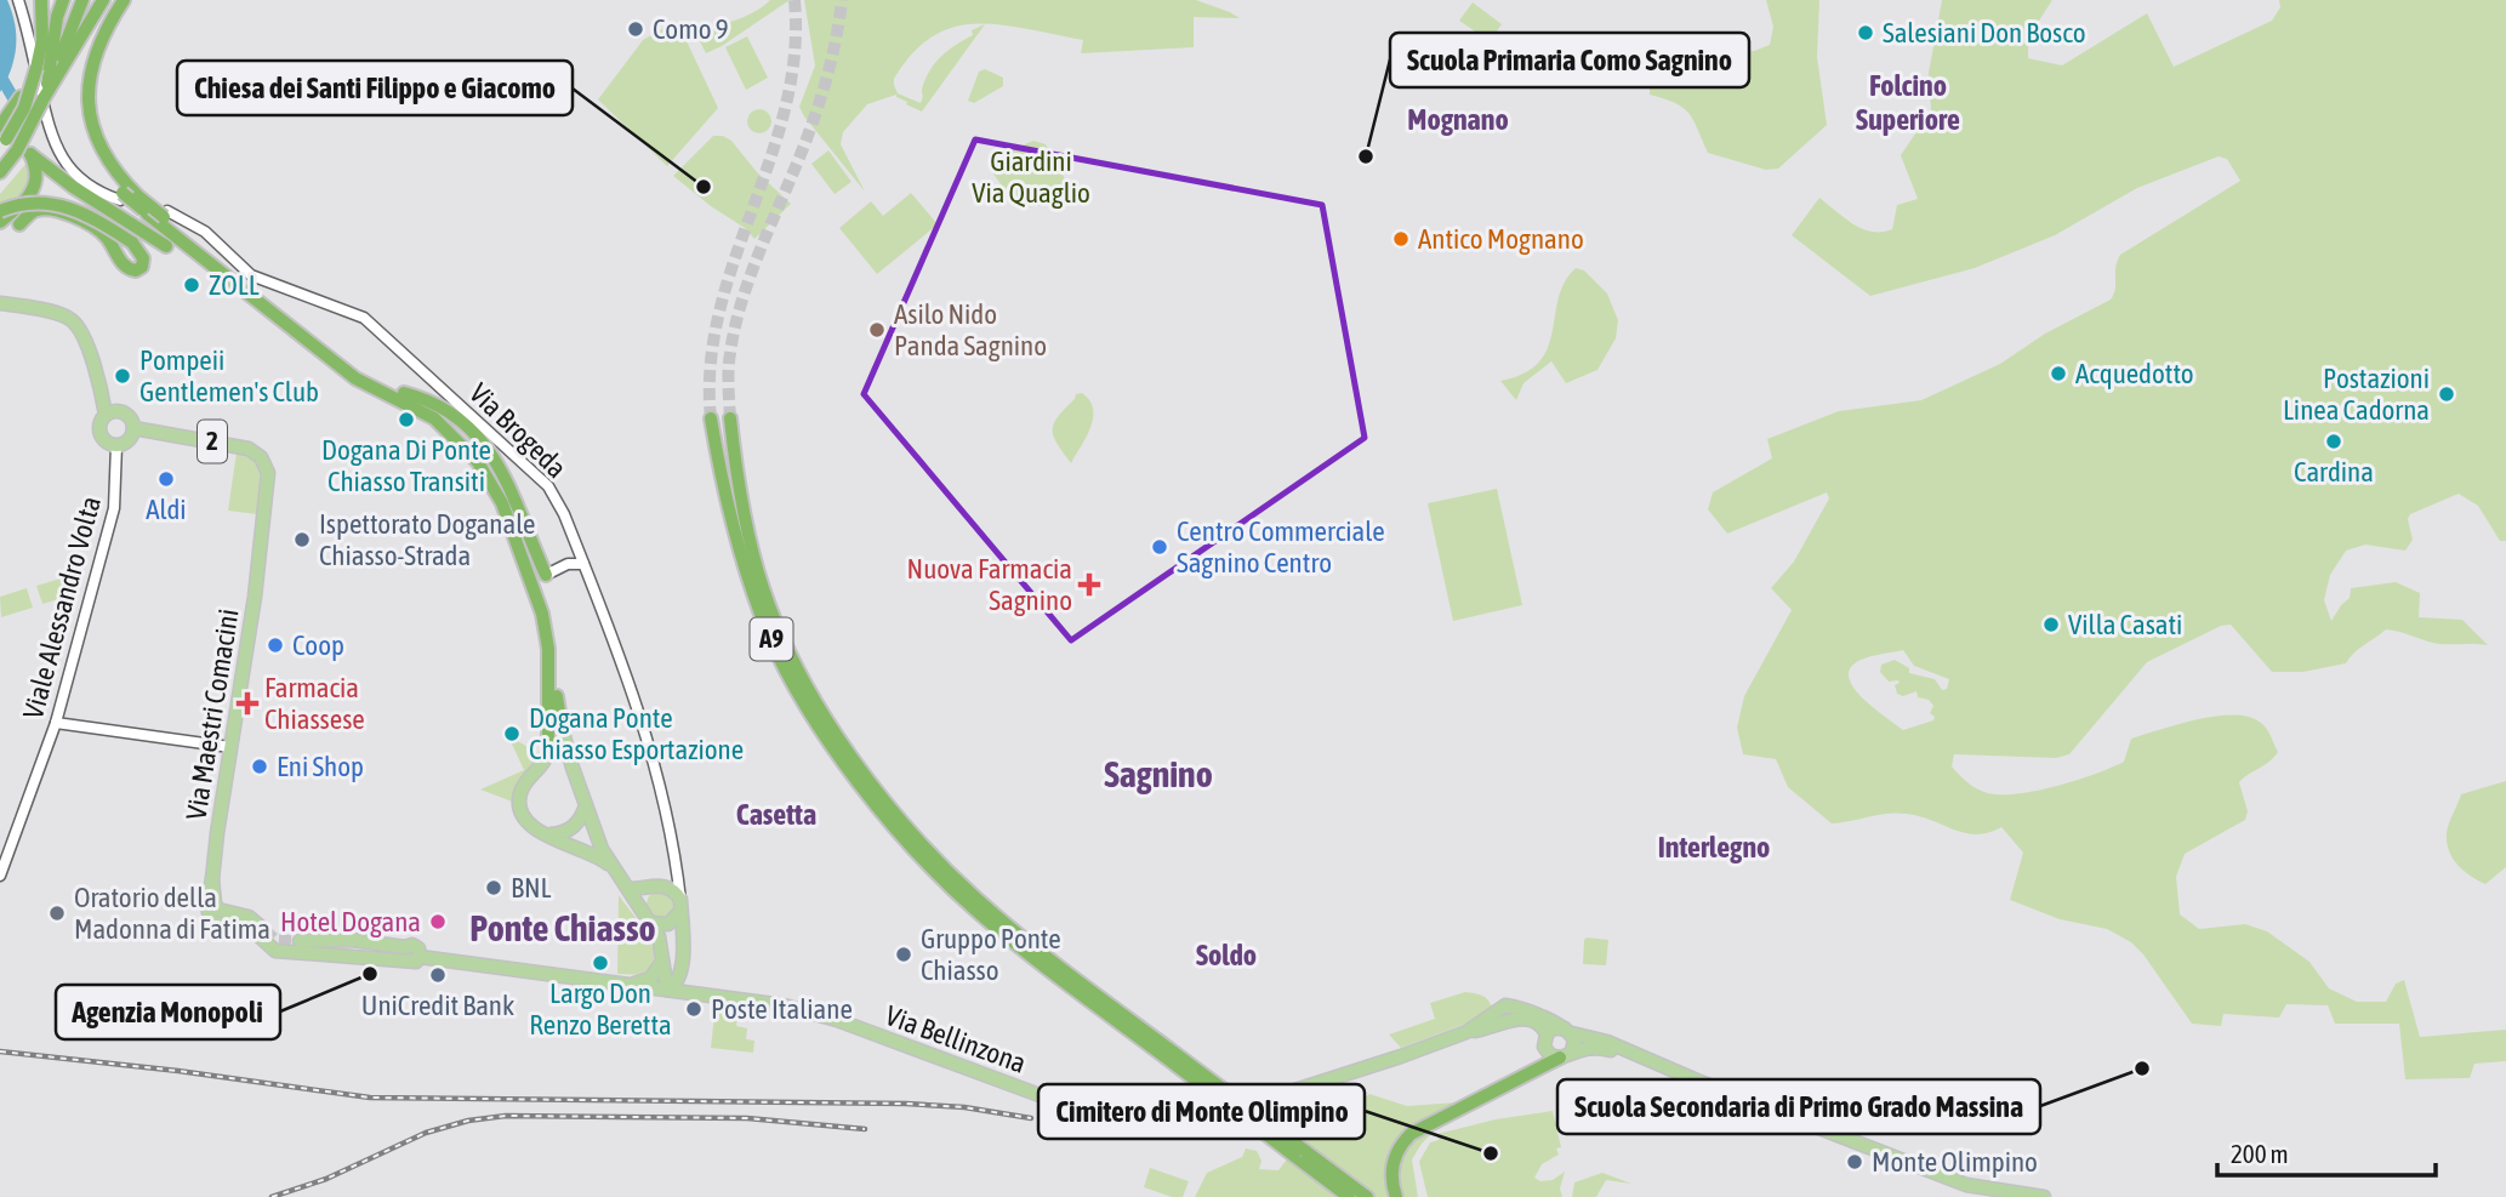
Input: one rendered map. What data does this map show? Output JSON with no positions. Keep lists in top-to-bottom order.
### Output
{
  "streets": {
    "highway": ["A9"],
    "main road": ["2", "Via Maestri Comacini", "Via Bellinzona"],
    "street": ["Via Brogeda", "Viale Alessandro Volta"]
  },
  "crossings": [
    ["Viale Alessandro Volta", "Via Maestri Comacini"]
  ],
  "districts": [
    "Folcino Superiore",
    "Mognano",
    "Sagnino",
    "Casetta",
    "Interlegno",
    "Ponte Chiasso",
    "Soldo"
  ],
  "parks": ["Giardini Via Quaglio"],
  "places": {
    "other": [
      "Como 9",
      "Salesiani Don Bosco",
      "Scuola Primaria Como Sagnino",
      "Chiesa dei Santi Filippo e Giacomo",
      "Antico Mognano",
      "ZOLL",
      "Asilo Nido Panda Sagnino",
      "Acquedotto",
      "Pompeii Gentlemen's Club",
      "Postazioni Linea Cadorna",
      "Dogana Di Ponte Chiasso Transiti",
      "Cardina",
      "Aldi",
      "Ispettorato Doganale Chiasso-Strada",
      "Centro Commerciale Sagnino Centro",
      "Villa Casati",
      "Coop",
      "Dogana Ponte Chiasso Esportazione",
      "Eni Shop",
      "BNL",
      "Oratorio della Madonna di Fatima",
      "Hotel Dogana",
      "Gruppo Ponte Chiasso",
      "Largo Don Renzo Beretta",
      "Agenzia Monopoli",
      "UniCredit Bank",
      "Poste Italiane",
      "Scuola Secondaria di Primo Grado Massina",
      "Cimitero di Monte Olimpino",
      "Monte Olimpino"
    ],
    "health": ["Nuova Farmacia Sagnino", "Farmacia Chiassese"]
  },
  "scale_bar": "200 m"
}
